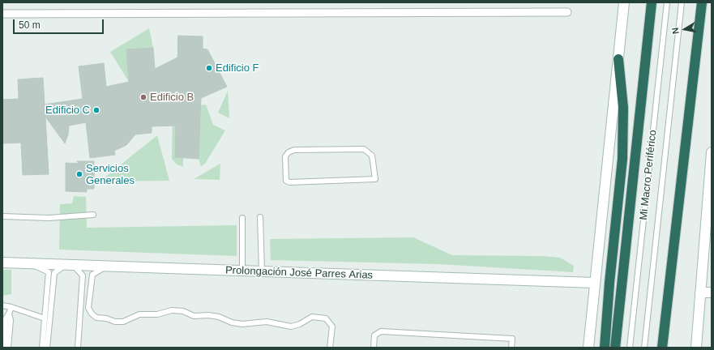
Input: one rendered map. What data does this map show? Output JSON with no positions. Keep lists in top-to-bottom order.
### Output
{
  "streets": {
    "main road": ["Prolongación José Parres Arias"],
    "lane": ["Mi Macro Periférico"]
  },
  "places": [
    "Edificio F",
    "Edificio B",
    "Edificio C",
    "Servicios Generales"
  ],
  "scale_bar": "50 m",
  "north": "left"
}
